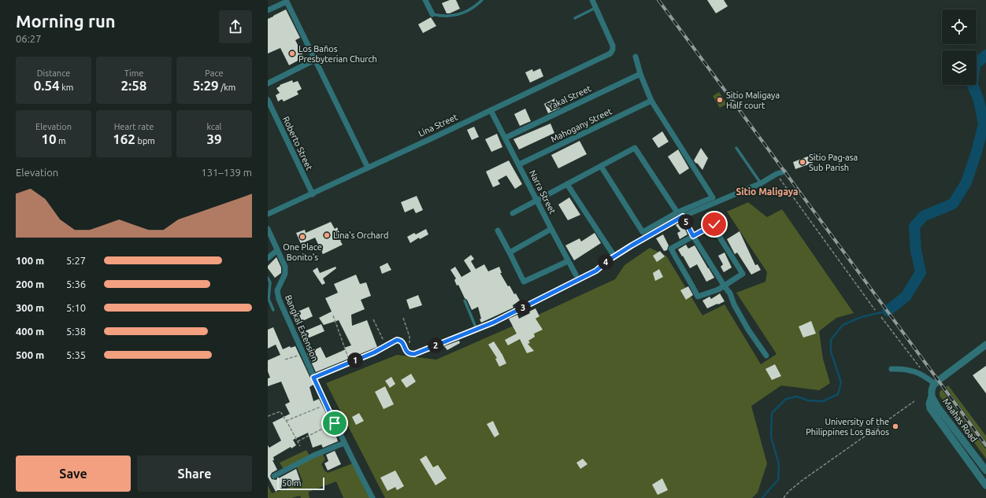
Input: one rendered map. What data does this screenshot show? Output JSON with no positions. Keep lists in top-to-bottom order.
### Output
{
  "streets": {
    "street": [
      "Yakal Street",
      "Lina Street",
      "Mahogany Street",
      "Roberto Street",
      "Narra Street",
      "Bangkal Extension",
      "Maahas Road"
    ]
  },
  "crossings": [
    ["Yakal Street", "Narra Street"],
    ["Lina Street", "Roberto Street"],
    ["Lina Street", "Narra Street"],
    ["Mahogany Street", "Narra Street"]
  ],
  "districts": ["Sitio Maligaya"],
  "places": [
    "Los Baños Presbyterian Church",
    "Sitio Maligaya Half court",
    "Sitio Pag-asa Sub Parish",
    "Lina's Orchard",
    "One Place Bonito's",
    "University of the Philippines Los Baños"
  ],
  "scale_bar": "50 m",
  "page": {
    "heading": ["Morning run", "06:27"],
    "stats": [
      ["Distance", "0.54 km"],
      ["Time", "2:58"],
      ["Pace", "5:29 /km"],
      ["Elevation", "10 m"],
      ["Heart rate", "162 bpm"],
      ["kcal", "39"]
    ],
    "chart": ["Elevation", "131–139 m"],
    "pins": [
      "5",
      "4",
      "3",
      "2",
      "1"
    ],
    "list": [
      {
        "name": "100 m",
        "note": "5:27"
      },
      {
        "name": "200 m",
        "note": "5:36"
      },
      {
        "name": "300 m",
        "note": "5:10"
      },
      {
        "name": "400 m",
        "note": "5:38"
      },
      {
        "name": "500 m",
        "note": "5:35"
      }
    ],
    "buttons": ["Save", "Share"],
    "scale": "50 m"
  }
}
